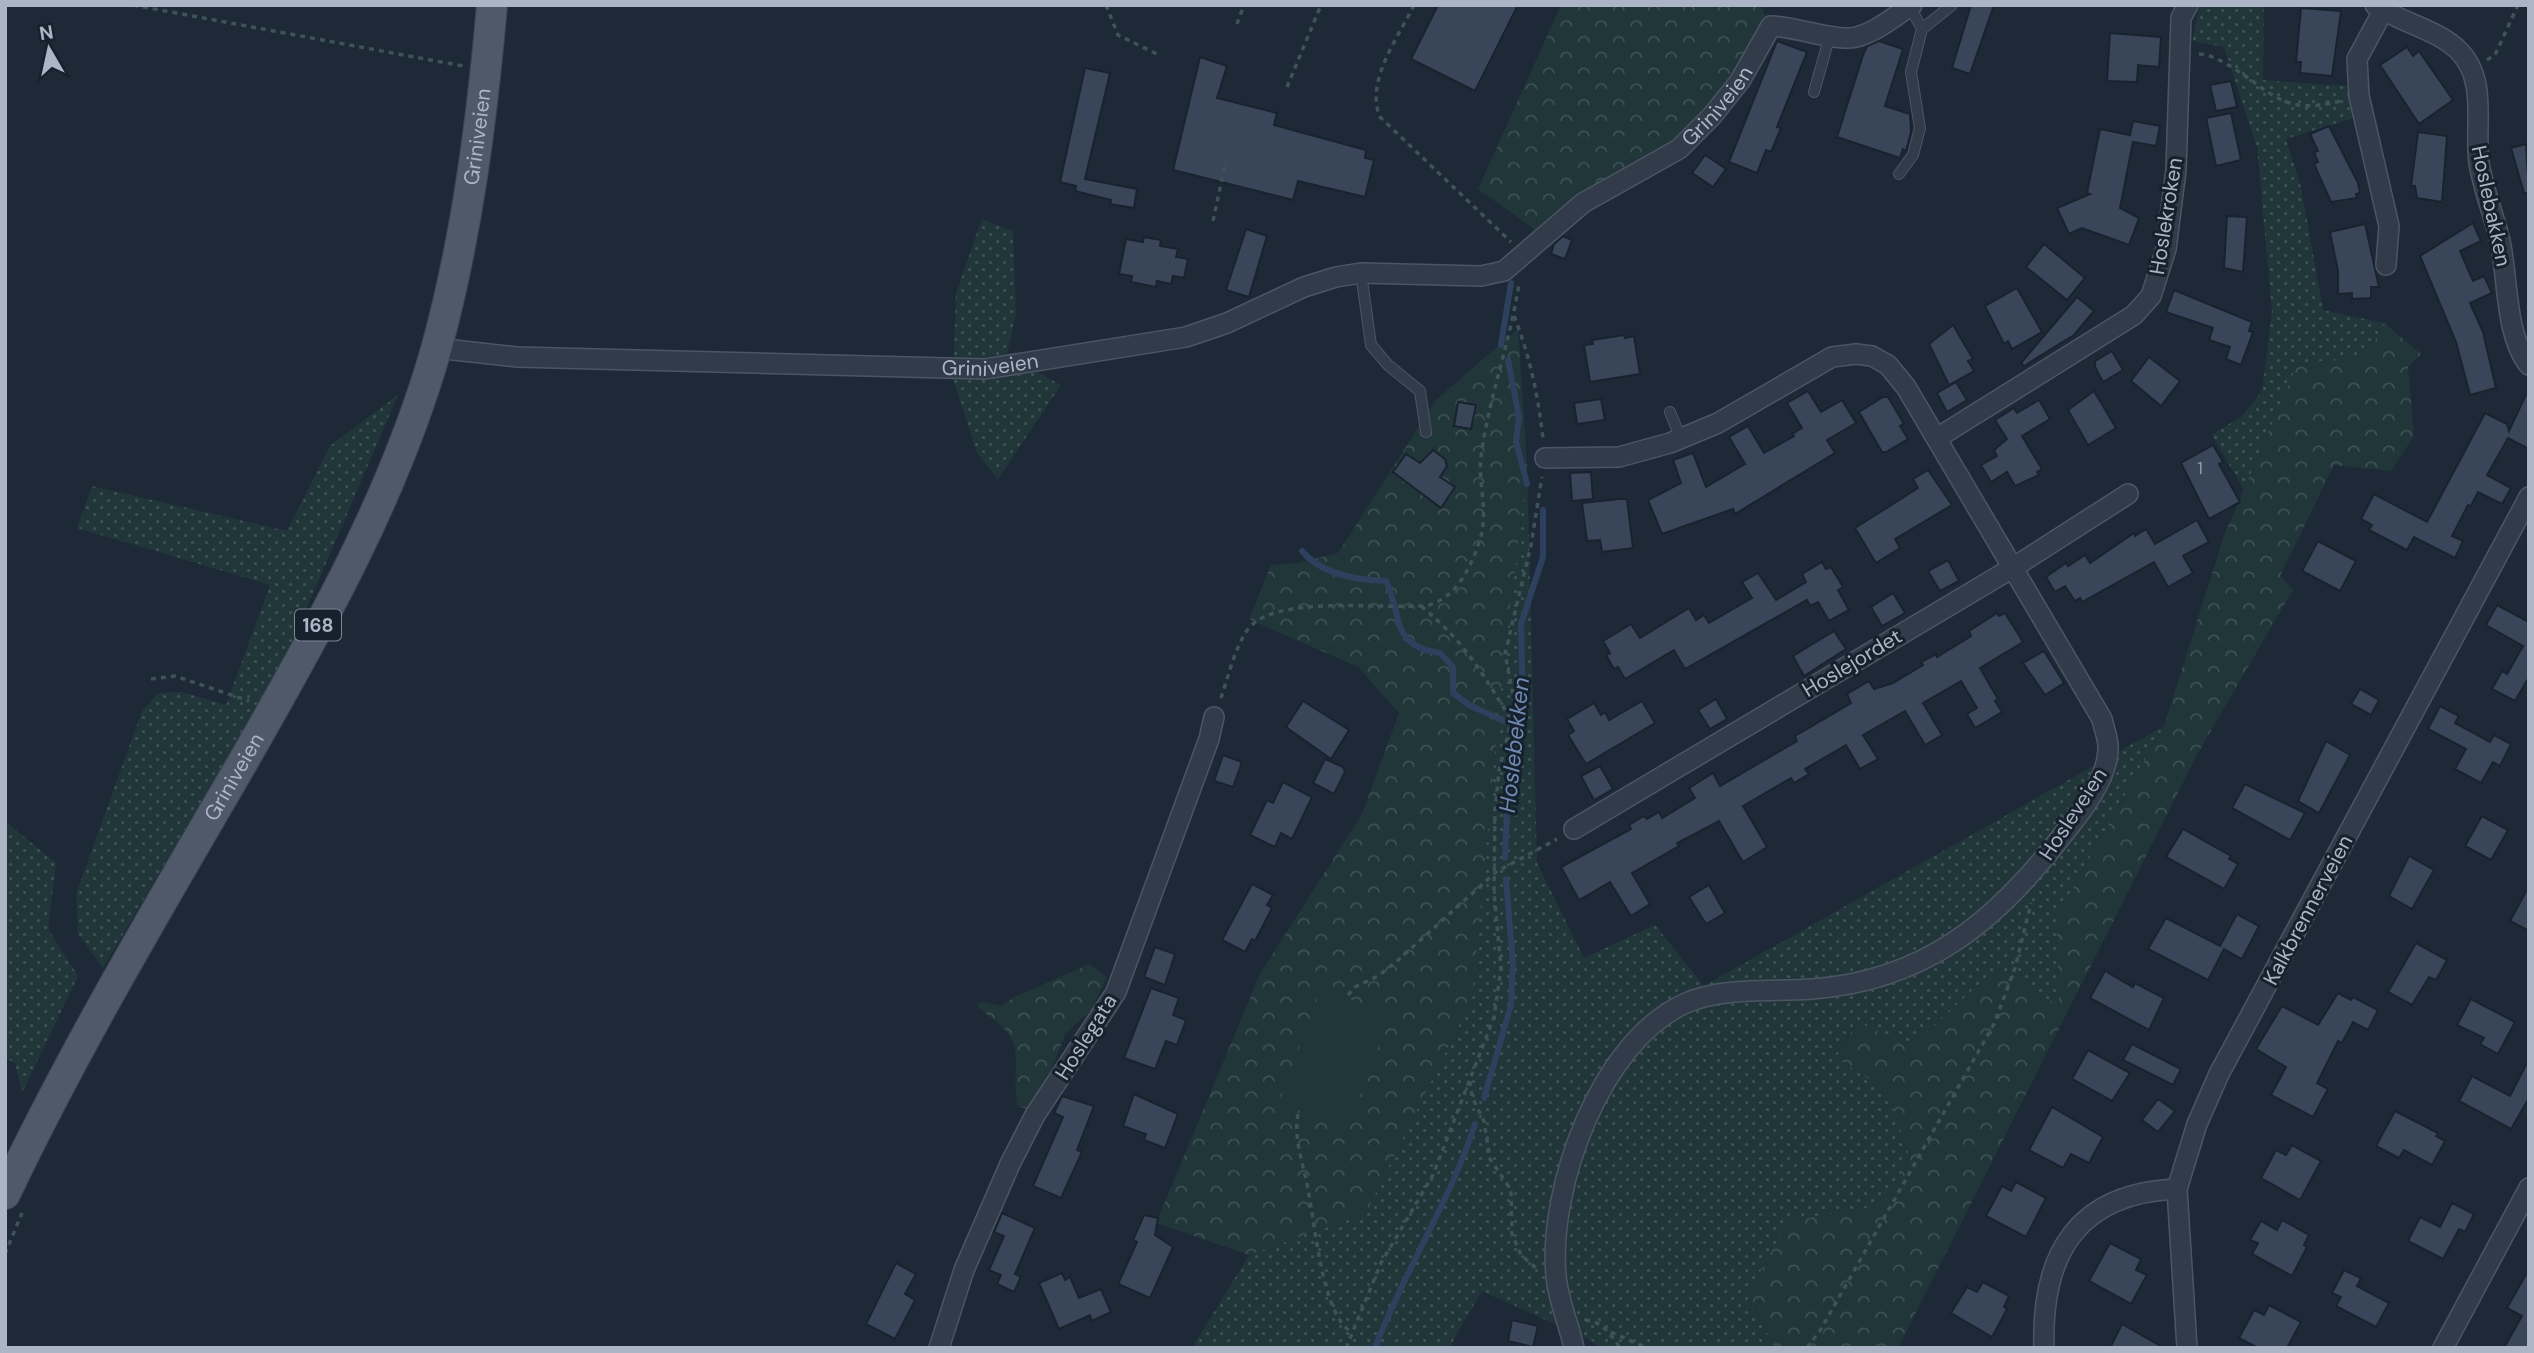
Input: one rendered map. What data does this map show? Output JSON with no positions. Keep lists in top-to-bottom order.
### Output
{
  "streets": {
    "main road": ["Griniveien", "168"],
    "street": [
      "Hoslebakken",
      "Hoslekroken",
      "Hoslejordet",
      "Hosleveien",
      "Kalkbrennerveien",
      "Hoslegata"
    ]
  },
  "crossings": [
    ["Hoslekroken", "Hosleveien"],
    ["Hoslejordet", "Hosleveien"]
  ],
  "water": ["Hoslebekken"],
  "house_numbers": ["1"],
  "north": "top"
}
